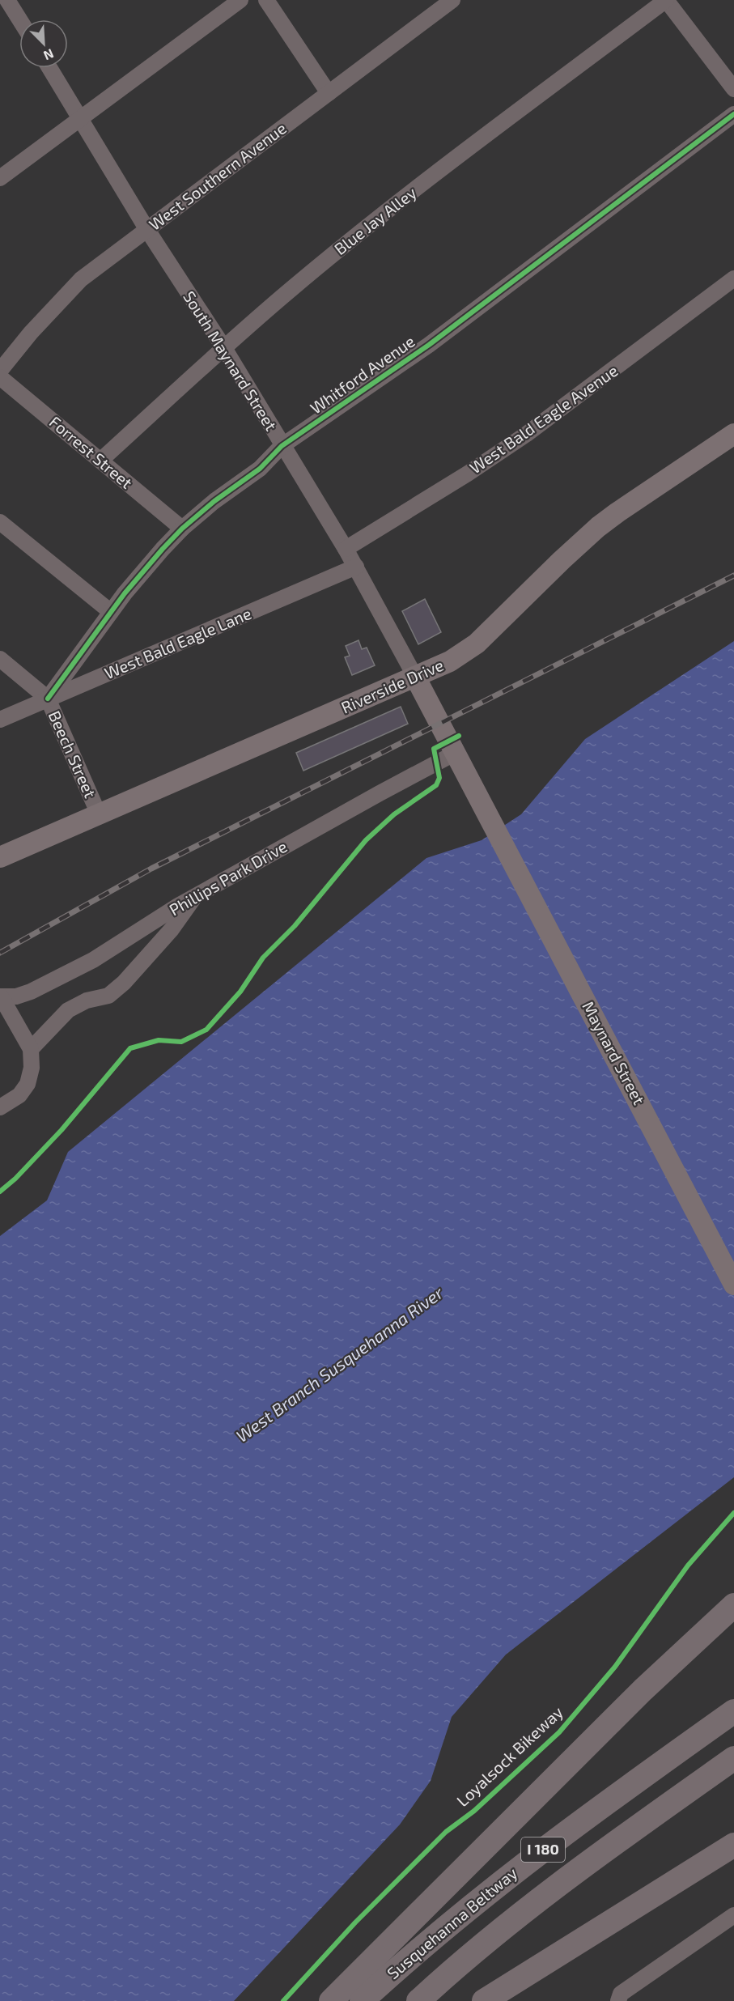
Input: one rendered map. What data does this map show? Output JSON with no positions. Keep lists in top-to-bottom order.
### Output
{
  "streets": {
    "highway": ["I 180", "Susquehanna Beltway"],
    "main road": ["South Maynard Street", "Riverside Drive", "Maynard Street"],
    "street": [
      "West Southern Avenue",
      "Blue Jay Alley",
      "Whitford Avenue",
      "West Bald Eagle Avenue",
      "Forrest Street",
      "West Bald Eagle Lane",
      "Beech Street",
      "Phillips Park Drive"
    ],
    "cycle path": ["Loyalsock Bikeway"]
  },
  "crossings": [
    ["West Southern Avenue", "South Maynard Street"],
    ["Blue Jay Alley", "South Maynard Street"],
    ["Blue Jay Alley", "Forrest Street"],
    ["South Maynard Street", "Whitford Avenue"],
    ["South Maynard Street", "West Bald Eagle Avenue"],
    ["South Maynard Street", "West Bald Eagle Lane"],
    ["South Maynard Street", "Riverside Drive"],
    ["South Maynard Street", "Phillips Park Drive"],
    ["South Maynard Street", "Maynard Street"],
    ["Whitford Avenue", "Forrest Street"],
    ["Whitford Avenue", "West Bald Eagle Lane"],
    ["Whitford Avenue", "Beech Street"],
    ["West Bald Eagle Lane", "Beech Street"],
    ["Riverside Drive", "Beech Street"]
  ],
  "water": ["West Branch Susquehanna River"],
  "north": "bottom right"
}
